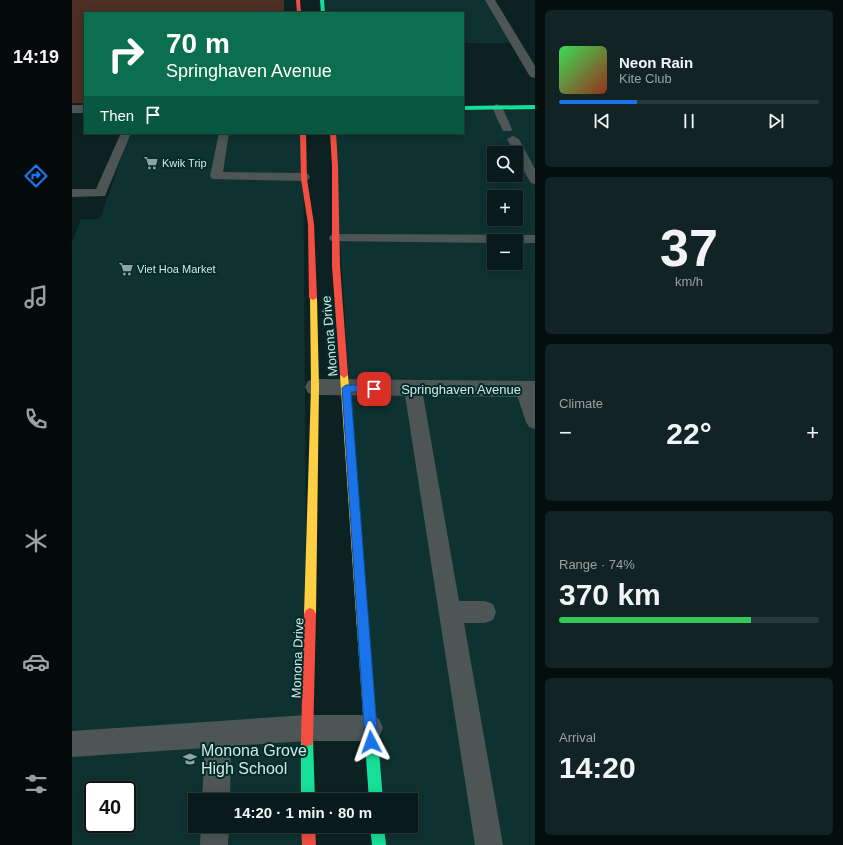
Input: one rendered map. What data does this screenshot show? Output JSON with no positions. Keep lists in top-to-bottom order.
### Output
{
  "streets": {
    "street": ["Monona Drive", "Springhaven Avenue"]
  },
  "crossings": [
    ["Monona Drive", "Springhaven Avenue"]
  ],
  "places": {
    "supermarket": ["Kwik Trip", "Viet Hoa Market"],
    "school or university": ["Monona Grove High School"]
  },
  "page": {
    "tabs": "14:19",
    "turn": ["70 m", "Springhaven Avenue"],
    "song": ["Neon Rain", "Kite Club"],
    "then": "Then",
    "map_buttons": ["+", "−"],
    "tile": [
      ["37", "km/h"],
      "Climate",
      ["Range · 74%", "370 km"],
      ["Arrival", "14:20"]
    ],
    "heat": ["−", "22°", "+"],
    "limit": "40",
    "trip": "14:20 · 1 min · 80 m"
  }
}
